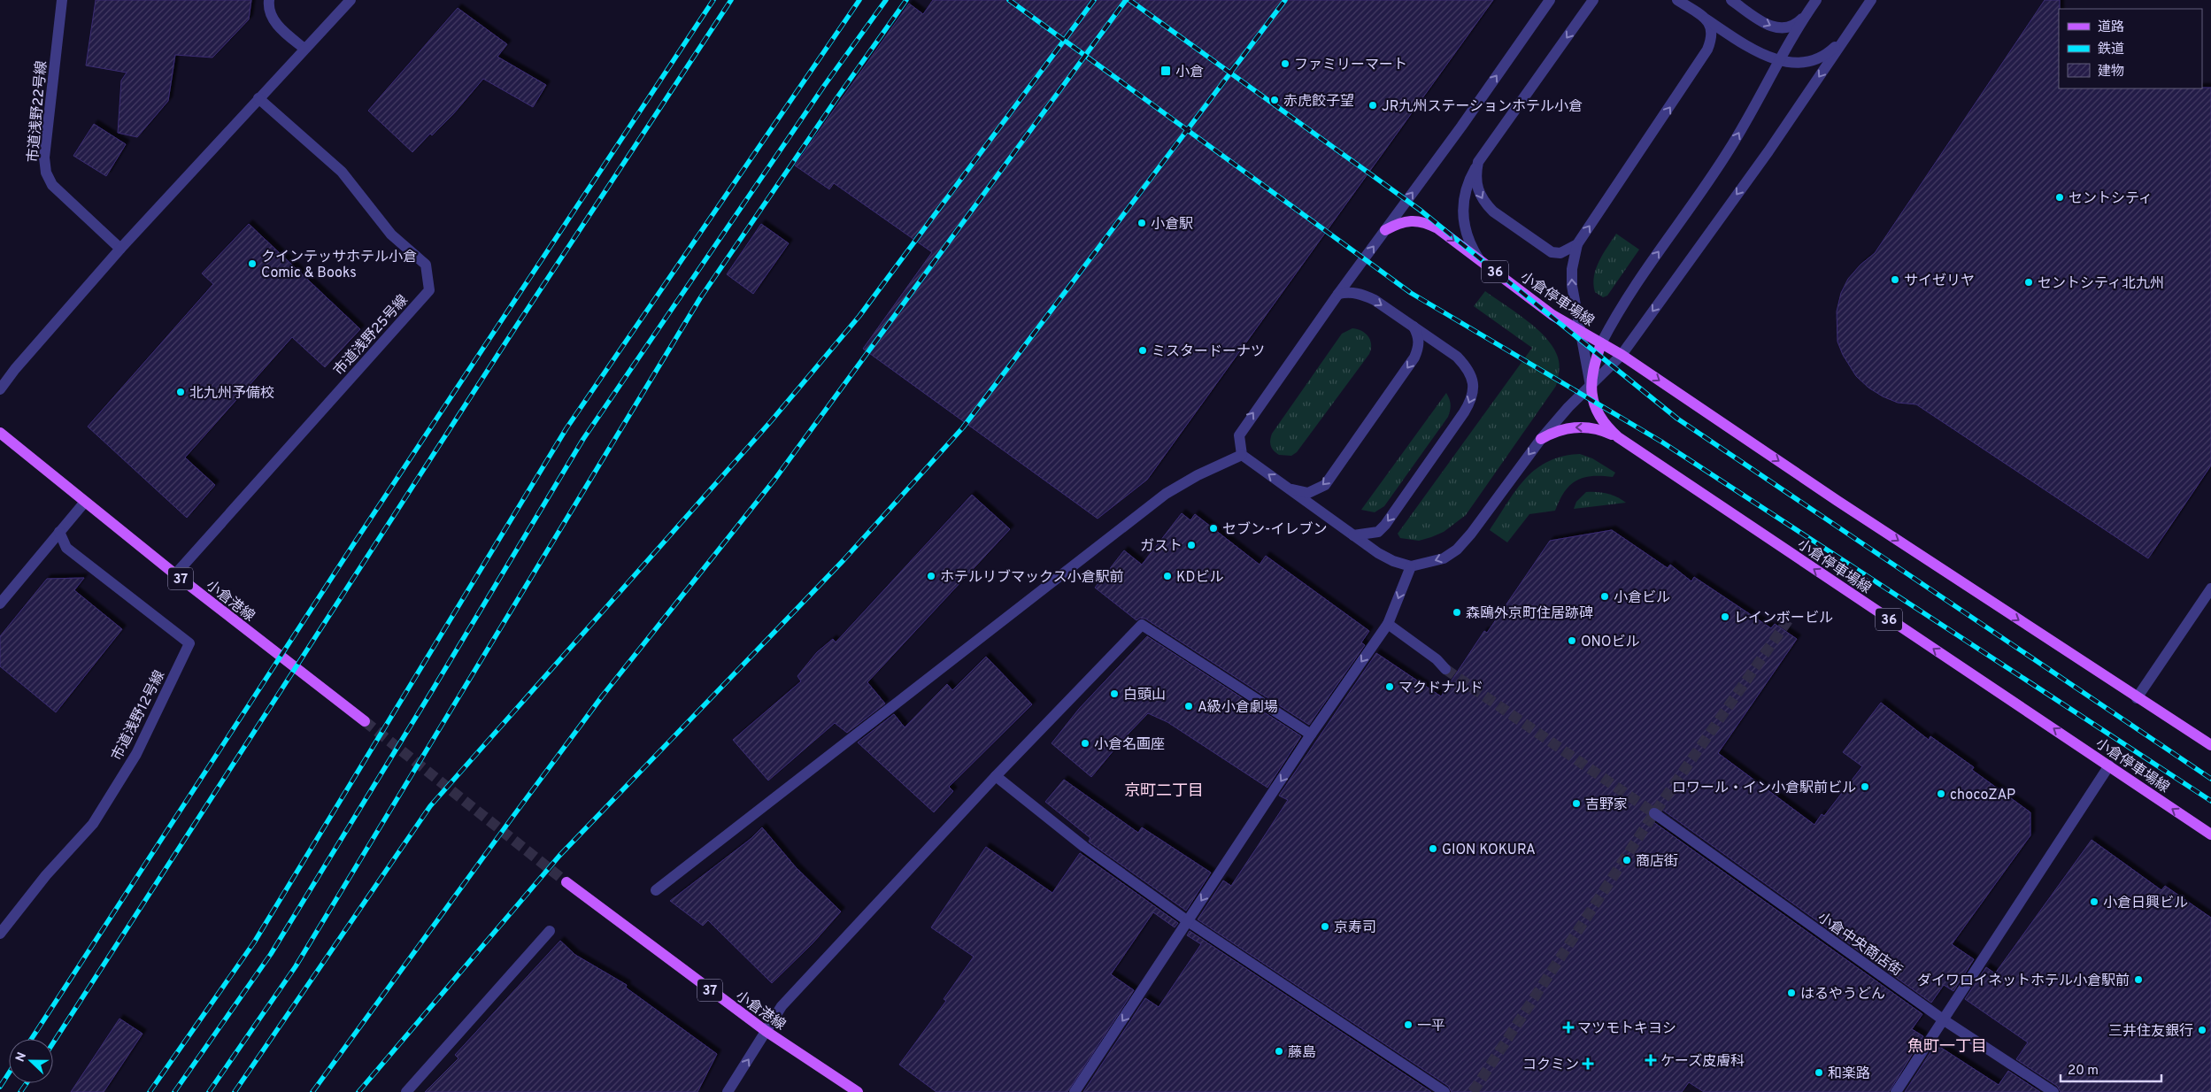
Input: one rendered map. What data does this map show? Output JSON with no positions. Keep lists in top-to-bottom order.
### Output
{
  "streets": {
    "main road": [
      "36",
      "小倉停車場線",
      "37",
      "小倉港線"
    ],
    "street": [
      "市道浅野22号線",
      "市道浅野25号線",
      "市道浅野12号線",
      "小倉中央商店街"
    ]
  },
  "crossings": [
    ["市道浅野25号線", "小倉港線"]
  ],
  "districts": ["京町二丁目", "魚町一丁目"],
  "places": {
    "other": [
      "ファミリーマート",
      "赤虎餃子望",
      "JR九州ステーションホテル小倉",
      "セントシティ",
      "小倉駅",
      "クインテッサホテル小倉 Comic & Books",
      "サイゼリヤ",
      "セントシティ北九州",
      "ミスタードーナツ",
      "北九州予備校",
      "セブン-イレブン",
      "ガスト",
      "ホテルリブマックス小倉駅前",
      "KDビル",
      "小倉ビル",
      "森鴎外京町住居跡碑",
      "レインボービル",
      "ONOビル",
      "マクドナルド",
      "白頭山",
      "A級小倉劇場",
      "小倉名画座",
      "ロワール・イン小倉駅前ビル",
      "chocoZAP",
      "吉野家",
      "GION KOKURA",
      "商店街",
      "小倉日興ビル",
      "京寿司",
      "ダイワロイネットホテル小倉駅前",
      "はるやうどん",
      "一平",
      "三井住友銀行",
      "藤島",
      "和楽路"
    ],
    "transit": ["小倉"],
    "health": ["マツモトキヨシ", "ケーズ皮膚科", "コクミン"]
  },
  "legend": ["道路", "鉄道", "建物"],
  "scale_bar": "20 m",
  "north": "left"
}
